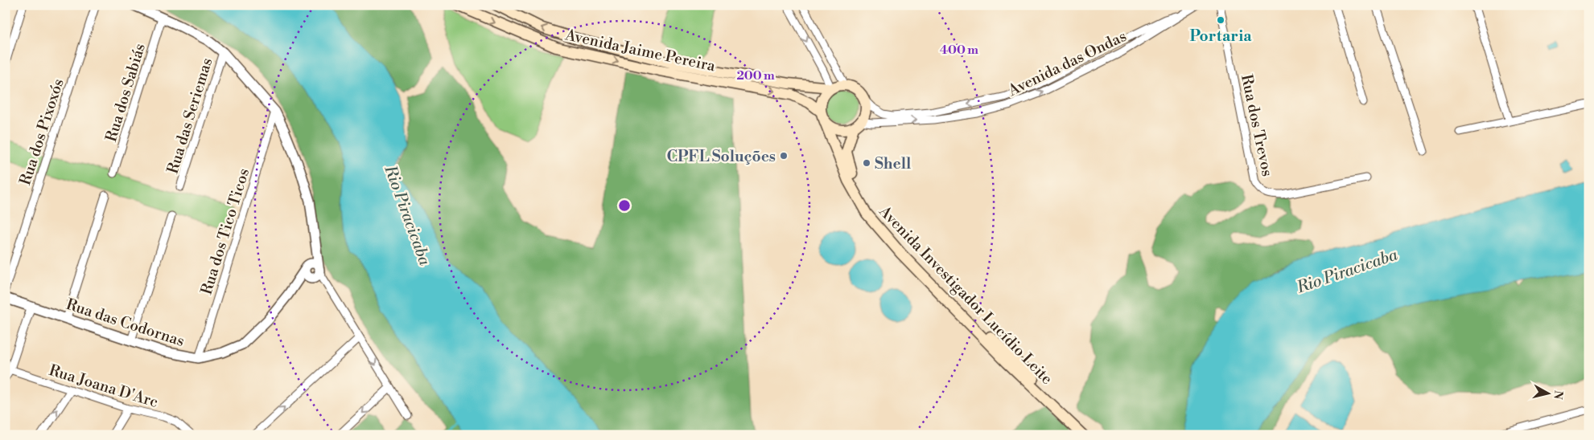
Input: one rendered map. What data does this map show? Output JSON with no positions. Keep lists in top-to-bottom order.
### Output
{
  "streets": {
    "main road": ["Avenida Jaime Pereira", "Avenida Investigador Lucídio Leite"],
    "street": [
      "Avenida das Ondas",
      "Rua dos Sabiás",
      "Rua das Seriemas",
      "Rua dos Trevos",
      "Rua dos Pixoxós",
      "Rua dos Tico Ticos",
      "Rua das Codornas",
      "Rua Joana D'Arc"
    ]
  },
  "crossings": [
    ["Avenida Jaime Pereira", "Avenida das Ondas"],
    ["Avenida Jaime Pereira", "Avenida Investigador Lucídio Leite"],
    ["Avenida das Ondas", "Avenida Investigador Lucídio Leite"],
    ["Rua dos Tico Ticos", "Rua das Codornas"]
  ],
  "water": ["Rio Piracicaba"],
  "places": ["Portaria", "CPFL Soluções", "Shell"],
  "north": "right",
  "rings": ["400 m", "200 m"]
}
